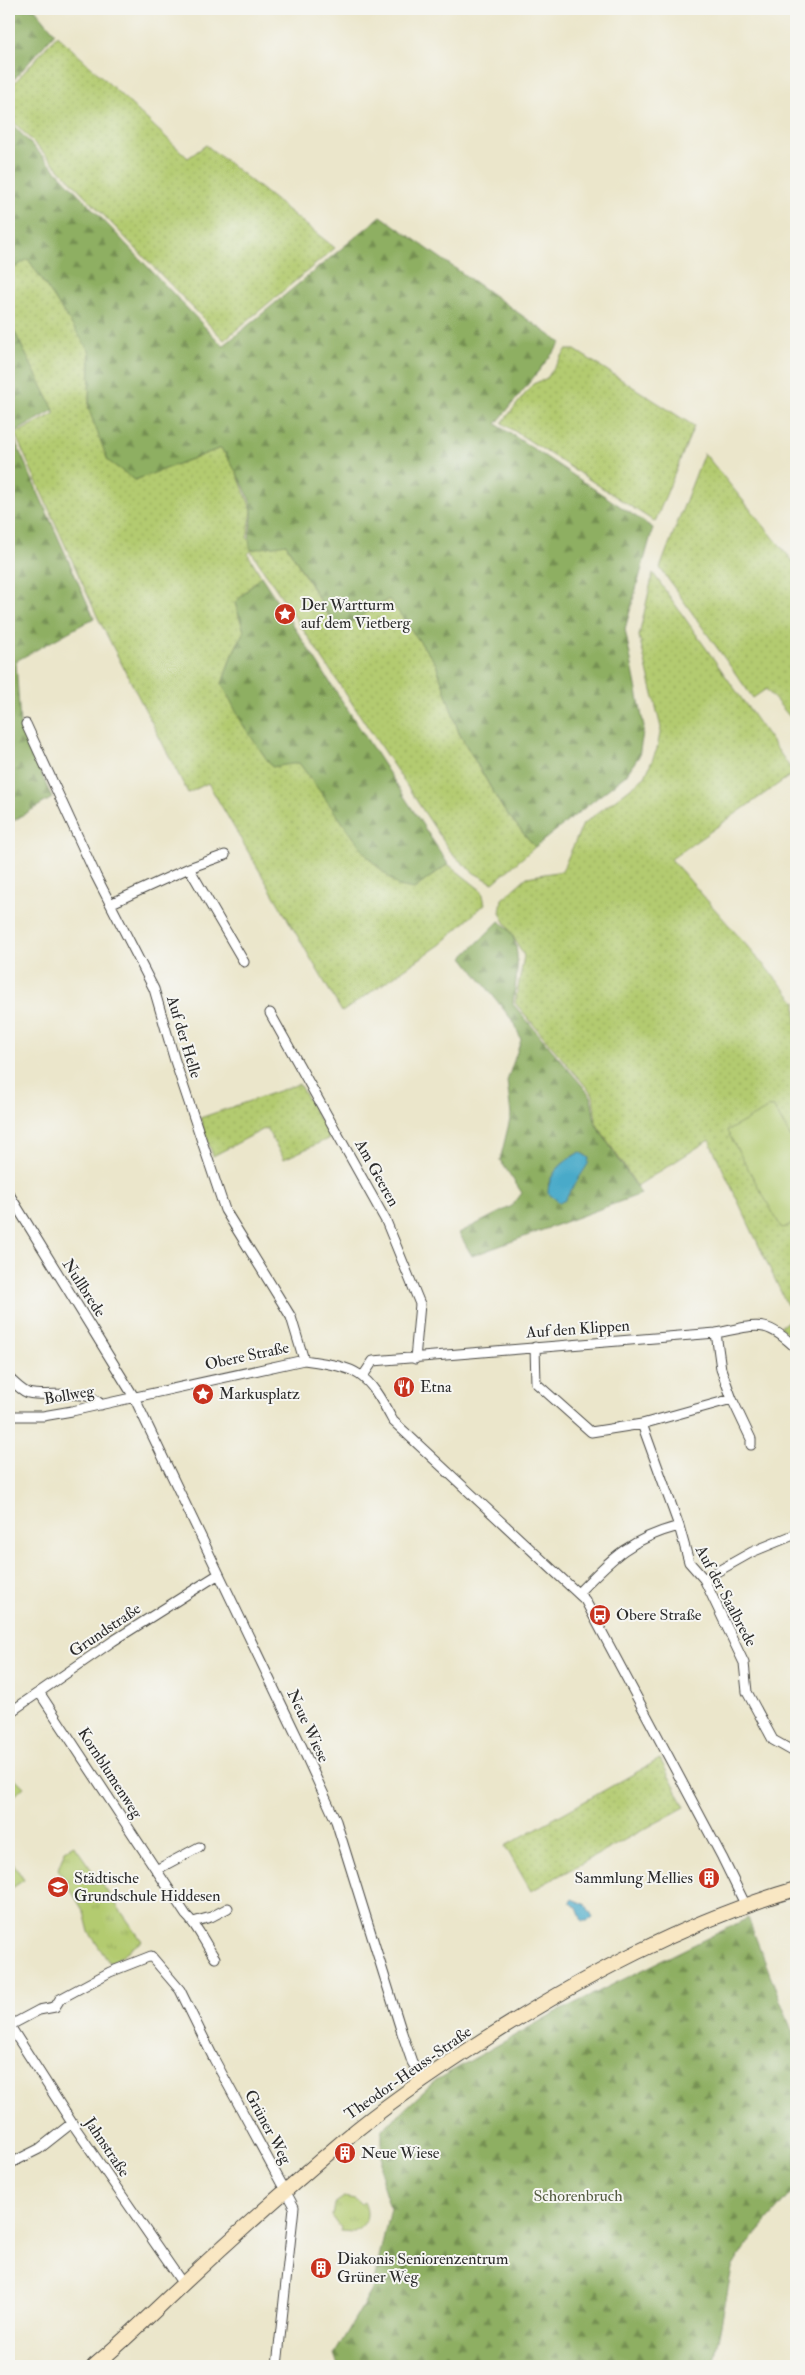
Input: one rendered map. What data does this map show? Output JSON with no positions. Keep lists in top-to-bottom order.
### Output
{
  "streets": {
    "main road": ["Theodor-Heuss-Straße"],
    "street": [
      "Auf der Helle",
      "Am Geeren",
      "Nullbrede",
      "Auf den Klippen",
      "Obere Straße",
      "Bollweg",
      "Auf der Saalbrede",
      "Grundstraße",
      "Neue Wiese",
      "Kornblumenweg",
      "Grüner Weg",
      "Jahnstraße"
    ]
  },
  "crossings": [
    ["Auf der Helle", "Obere Straße"],
    ["Am Geeren", "Auf den Klippen"],
    ["Nullbrede", "Obere Straße"],
    ["Nullbrede", "Bollweg"],
    ["Nullbrede", "Neue Wiese"],
    ["Auf den Klippen", "Obere Straße"],
    ["Obere Straße", "Bollweg"],
    ["Obere Straße", "Neue Wiese"],
    ["Obere Straße", "Theodor-Heuss-Straße"],
    ["Bollweg", "Neue Wiese"],
    ["Grundstraße", "Neue Wiese"],
    ["Grundstraße", "Kornblumenweg"],
    ["Neue Wiese", "Theodor-Heuss-Straße"],
    ["Theodor-Heuss-Straße", "Grüner Weg"],
    ["Theodor-Heuss-Straße", "Jahnstraße"],
    ["Grüner Weg", "Jahnstraße"]
  ],
  "parks": ["Schorenbruch"],
  "places": {
    "place": ["Der Wartturm auf dem Vietberg", "Markusplatz"],
    "restaurant": ["Etna"],
    "bus stop": ["Obere Straße"],
    "building": ["Sammlung Mellies", "Neue Wiese", "Diakonis Seniorenzentrum Grüner Weg"],
    "school or university": ["Städtische Grundschule Hiddesen"]
  }
}
